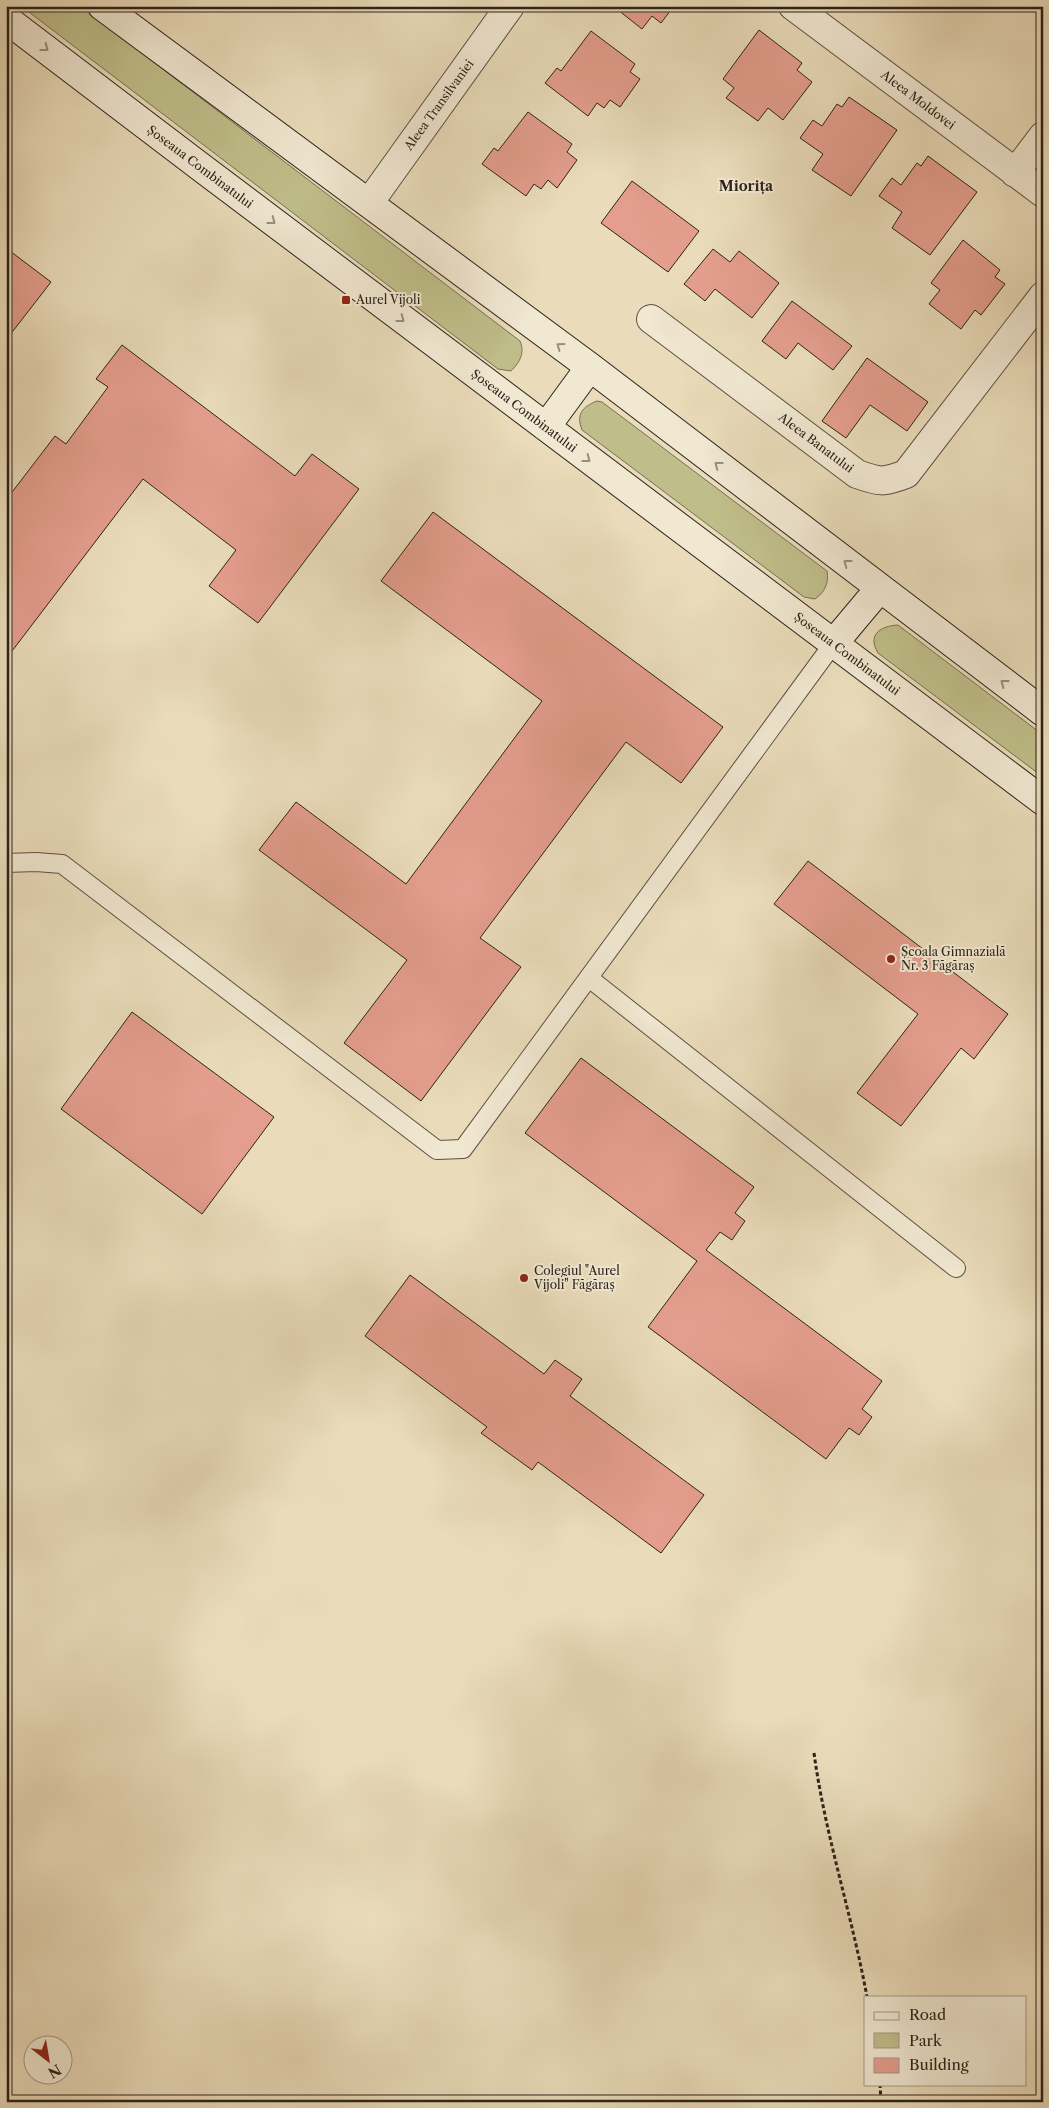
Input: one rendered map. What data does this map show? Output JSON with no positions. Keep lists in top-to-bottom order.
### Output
{
  "streets": {
    "main road": [
      "Aleea Moldovei",
      "Aleea Transilvaniei",
      "Șoseaua Combinatului",
      "Aleea Banatului"
    ]
  },
  "districts": ["Miorița"],
  "places": {
    "transit": ["Aurel Vijoli"],
    "other": ["Școala Gimnazială Nr. 3 Făgăraș", "Colegiul \"Aurel Vijoli\" Făgăraș"]
  },
  "legend": ["Road", "Park", "Building"],
  "north": "bottom right"
}
